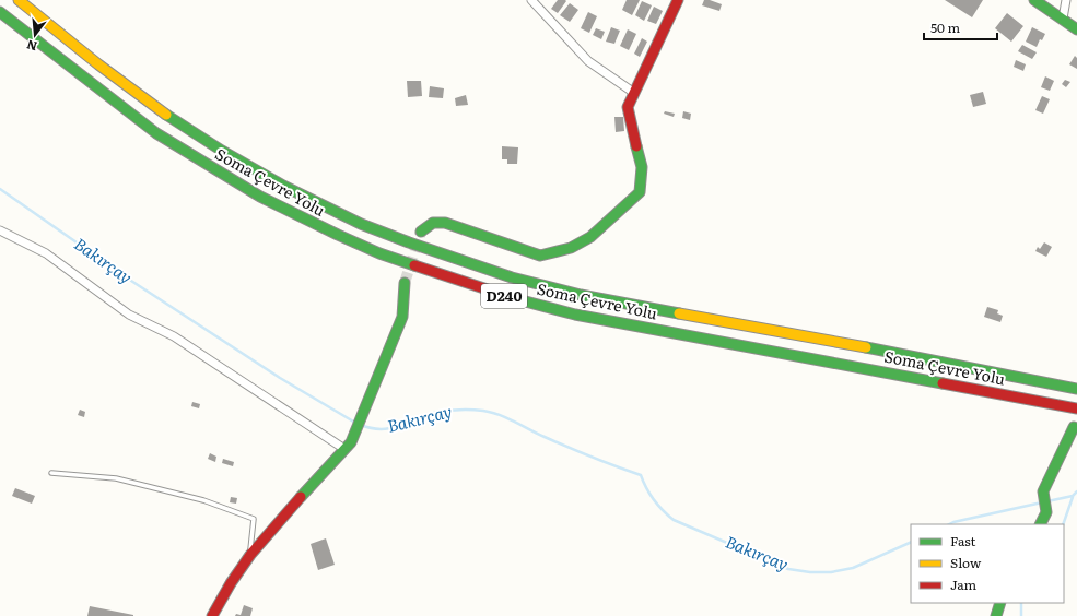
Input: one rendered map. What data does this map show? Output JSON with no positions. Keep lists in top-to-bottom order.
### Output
{
  "streets": {
    "main road": ["Soma Çevre Yolu", "D240"]
  },
  "water": ["Bakırçay"],
  "legend": ["Fast", "Slow", "Jam"],
  "scale_bar": "50 m",
  "north": "bottom"
}
